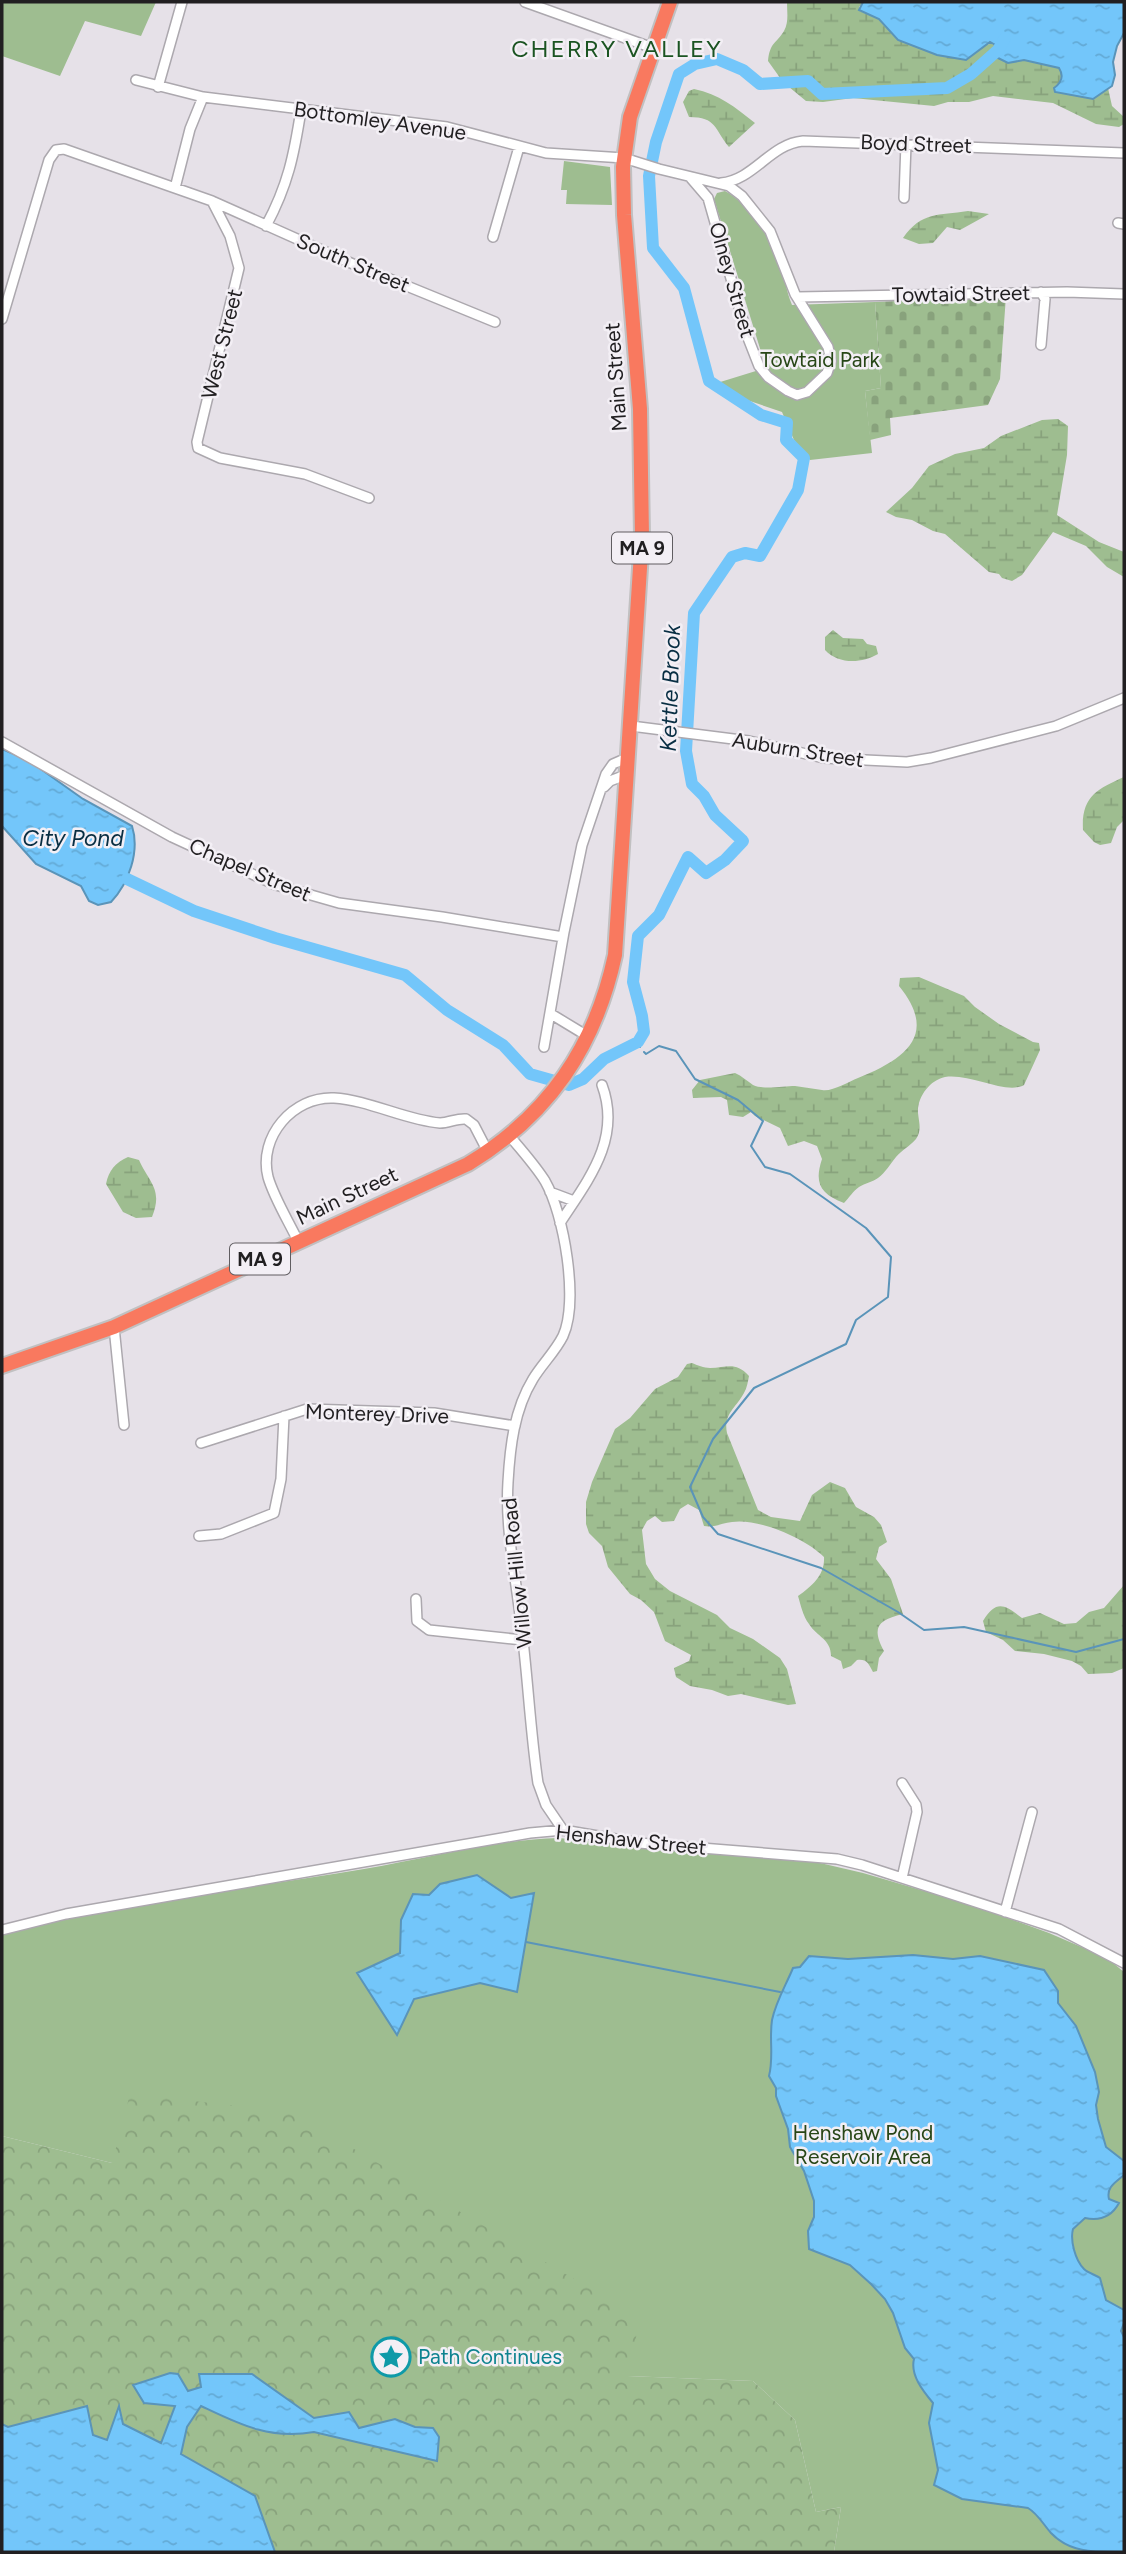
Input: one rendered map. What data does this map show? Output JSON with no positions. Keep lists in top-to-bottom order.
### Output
{
  "streets": {
    "highway": ["Main Street", "MA 9"],
    "street": [
      "Bottomley Avenue",
      "Boyd Street",
      "South Street",
      "Olney Street",
      "Towtaid Street",
      "West Street",
      "Auburn Street",
      "Chapel Street",
      "Monterey Drive",
      "Willow Hill Road",
      "Henshaw Street"
    ]
  },
  "crossings": [
    ["Bottomley Avenue", "Boyd Street"],
    ["Bottomley Avenue", "Olney Street"],
    ["Bottomley Avenue", "Main Street"],
    ["Boyd Street", "Olney Street"],
    ["South Street", "West Street"],
    ["Olney Street", "Towtaid Street"],
    ["Main Street", "Auburn Street"],
    ["Main Street", "Willow Hill Road"],
    ["Monterey Drive", "Willow Hill Road"],
    ["Willow Hill Road", "Henshaw Street"]
  ],
  "districts": ["CHERRY VALLEY"],
  "water": ["Kettle Brook", "City Pond"],
  "parks": ["Towtaid Park", "Henshaw Pond Reservoir Area"],
  "places": {
    "place": ["Path Continues"]
  }
}
